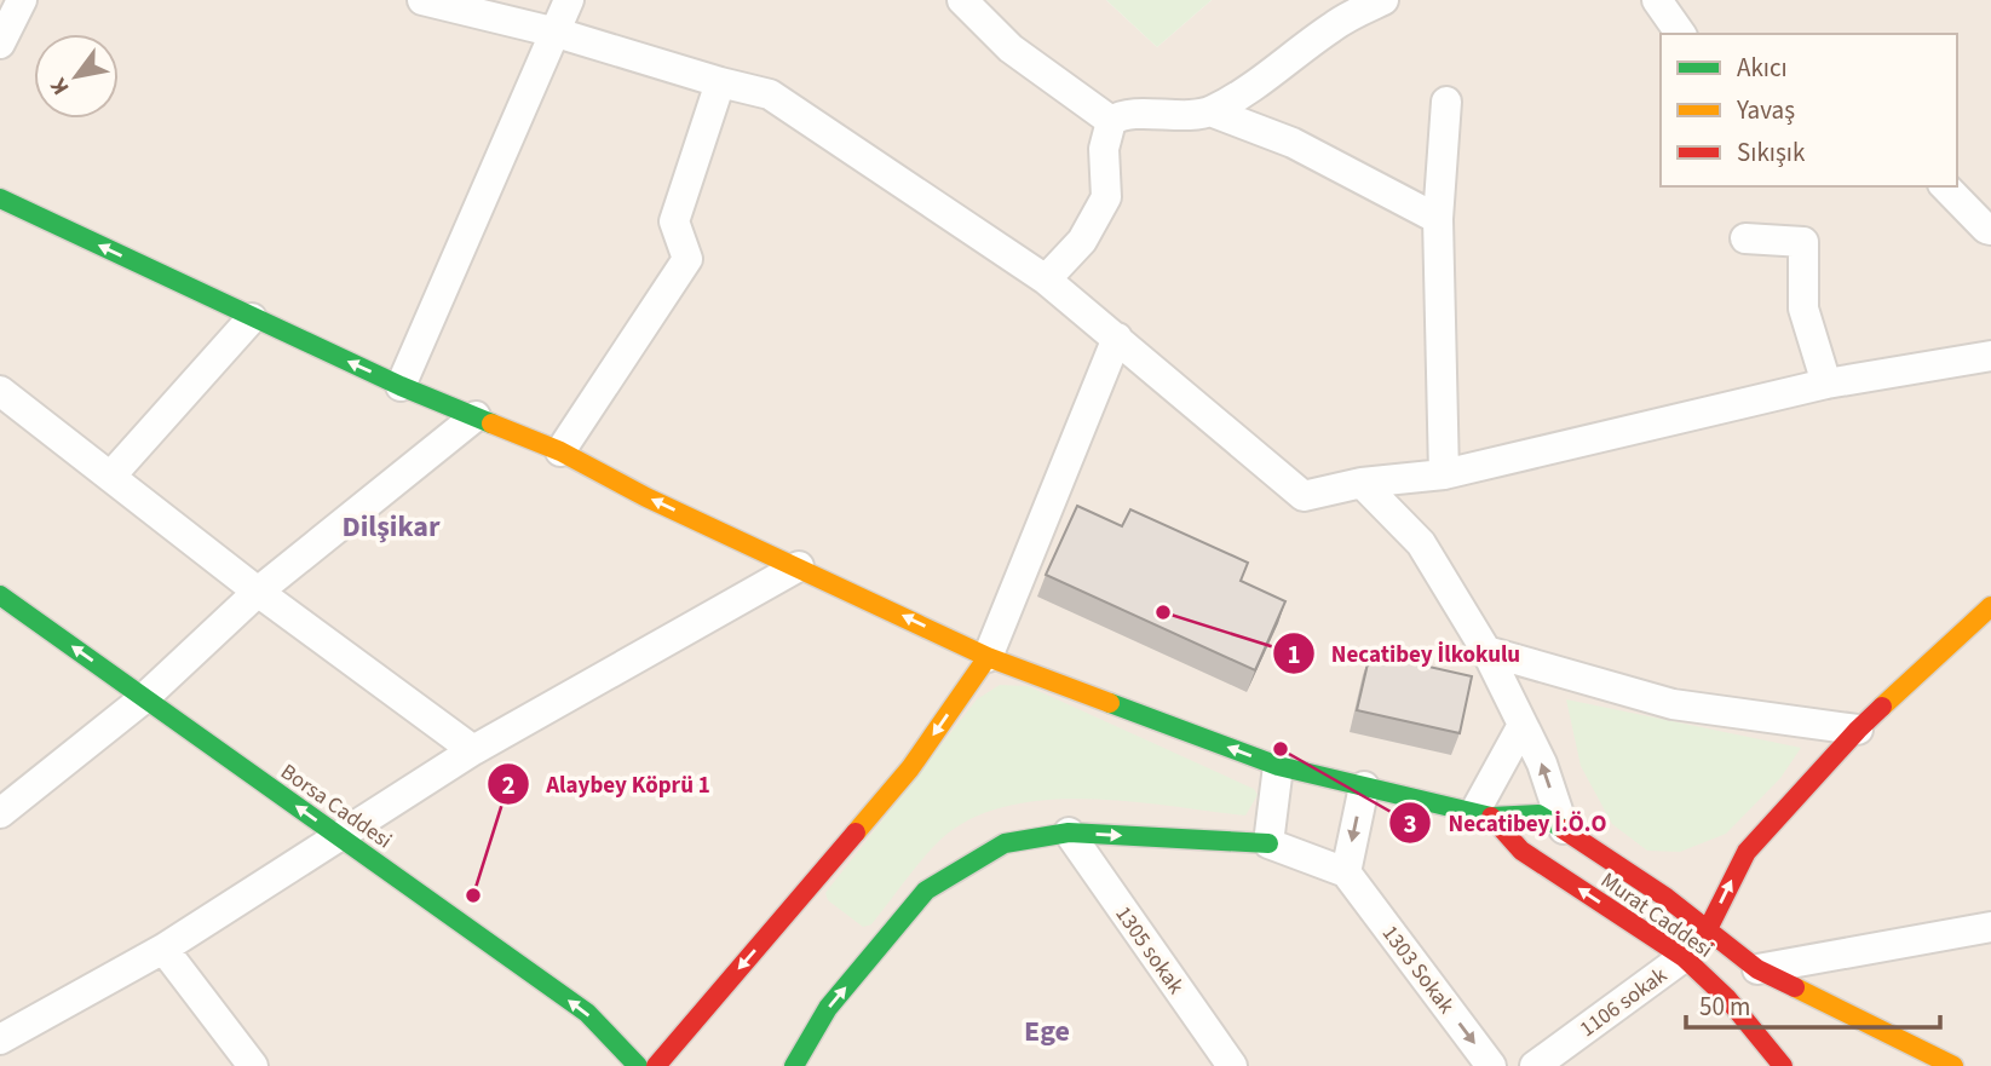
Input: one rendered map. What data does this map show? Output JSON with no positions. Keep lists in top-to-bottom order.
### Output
{
  "streets": {
    "main road": ["Borsa Caddesi", "Murat Caddesi"],
    "street": ["1305 sokak", "1303 Sokak", "1106 sokak"]
  },
  "crossings": [
    ["Murat Caddesi", "1106 sokak"]
  ],
  "one_way": ["Borsa Caddesi"],
  "districts": ["Dilşikar", "Ege"],
  "places": ["Necatibey İlkokulu", "Necatibey İ.Ö.O", "Alaybey Köprü 1"],
  "legend": ["Akıcı", "Yavaş", "Sıkışık"],
  "scale_bar": "50 m",
  "north": "bottom left"
}
